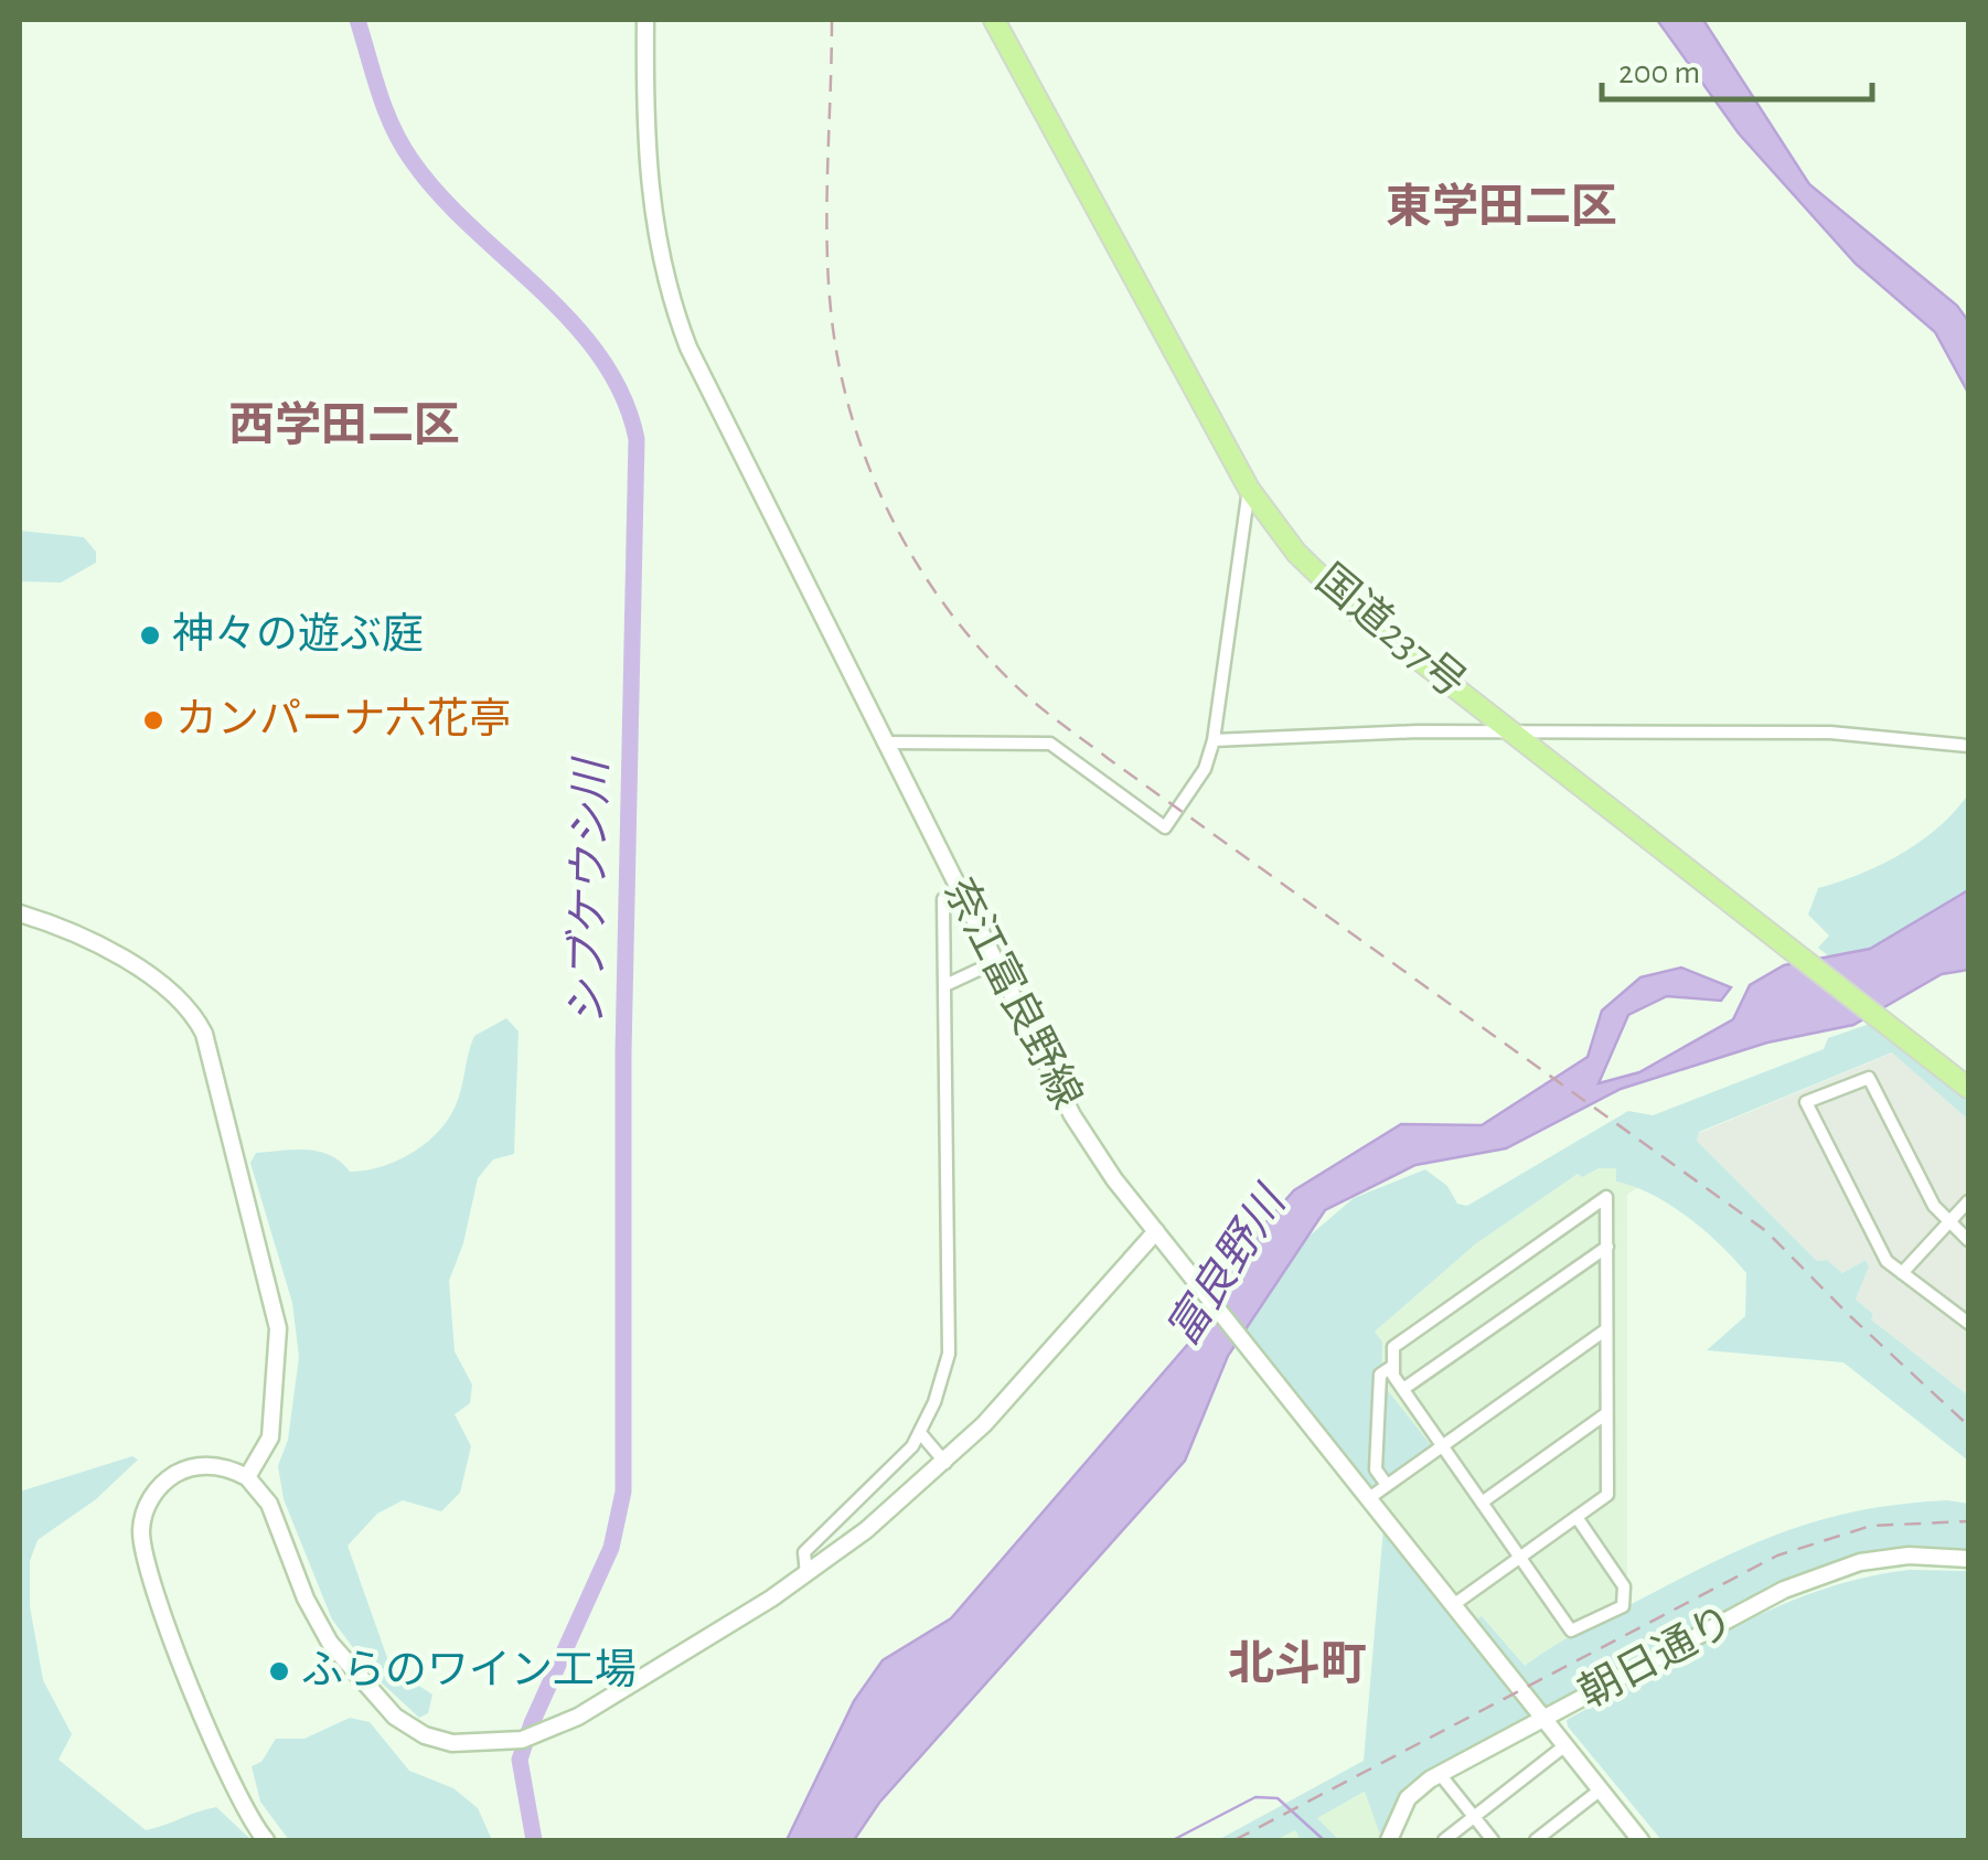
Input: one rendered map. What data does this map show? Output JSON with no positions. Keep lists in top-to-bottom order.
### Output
{
  "streets": {
    "highway": ["国道237号"],
    "street": ["奈江富良野線", "朝日通り"]
  },
  "crossings": [
    ["奈江富良野線", "朝日通り"]
  ],
  "districts": ["東学田二区", "西学田二区", "北斗町"],
  "water": ["シブケウシ川", "富良野川"],
  "places": ["神々の遊ぶ庭", "カンパーナ六花亭", "ふらのワイン工場"],
  "scale_bar": "200 m"
}
